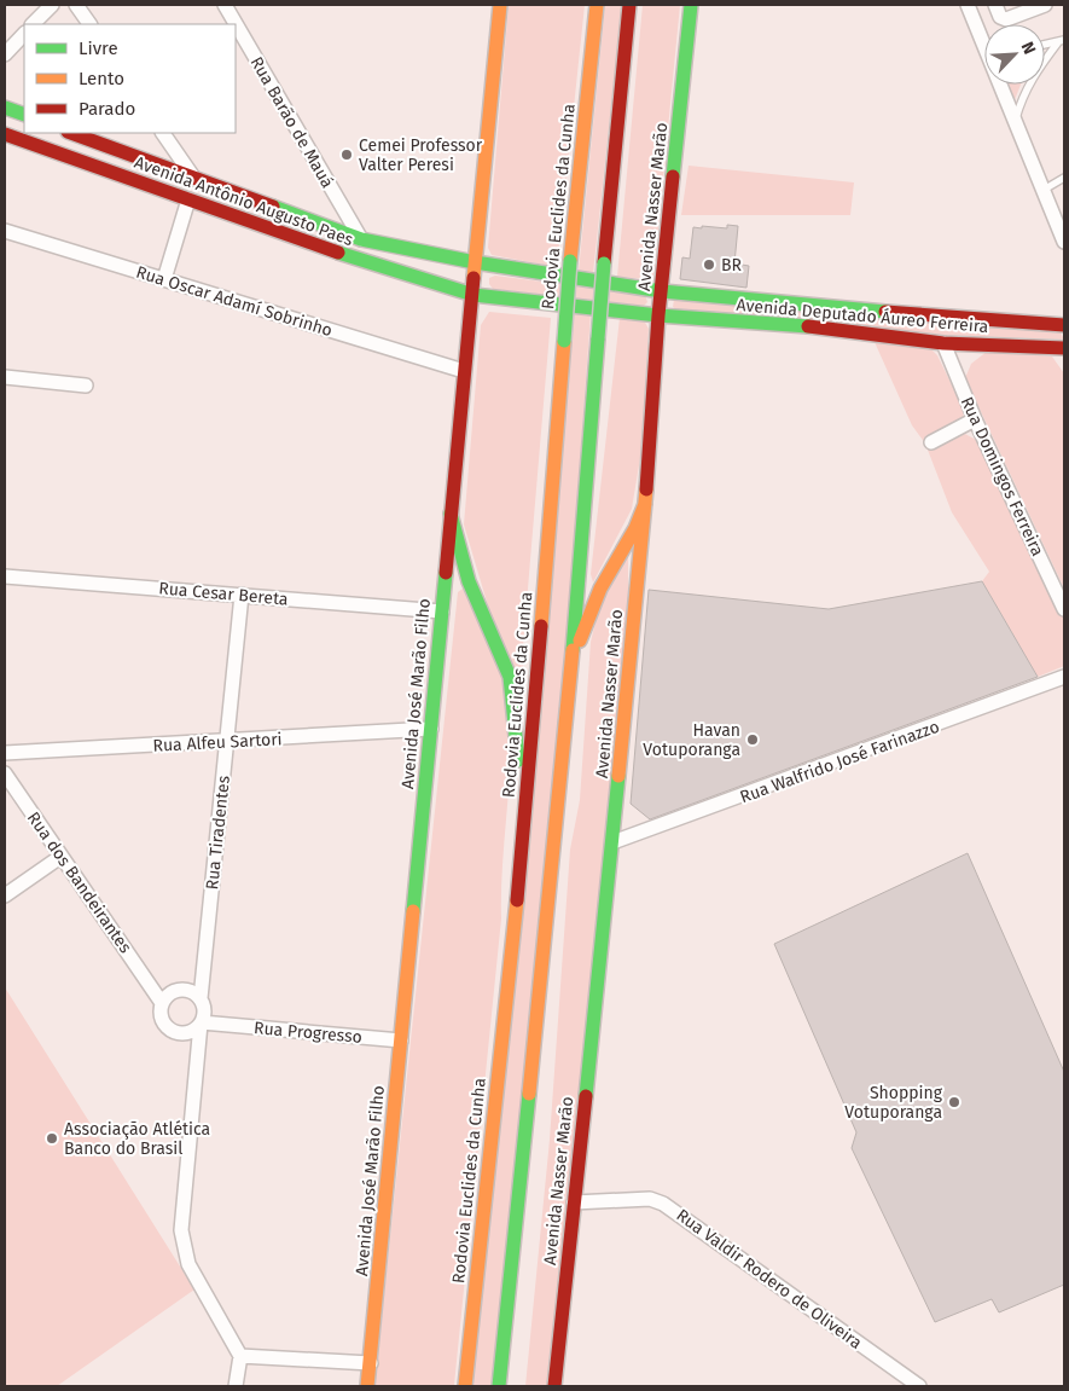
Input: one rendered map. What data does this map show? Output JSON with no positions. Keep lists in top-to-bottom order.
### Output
{
  "streets": {
    "main road": [
      "Avenida Antônio Augusto Paes",
      "Rodovia Euclides da Cunha",
      "Avenida Nasser Marão",
      "Avenida Deputado Áureo Ferreira",
      "Avenida José Marão Filho"
    ],
    "street": [
      "Rua Barão de Mauá",
      "Rua Oscar Adamí Sobrinho",
      "Rua Domingos Ferreira",
      "Rua Cesar Bereta",
      "Rua Alfeu Sartori",
      "Rua Walfrido José Farinazzo",
      "Rua Tiradentes",
      "Rua dos Bandeirantes",
      "Rua Progresso",
      "Rua Valdir Rodero de Oliveira"
    ]
  },
  "crossings": [
    ["Rua Barão de Mauá", "Avenida Antônio Augusto Paes"],
    ["Avenida Antônio Augusto Paes", "Avenida Nasser Marão"],
    ["Avenida Antônio Augusto Paes", "Avenida Deputado Áureo Ferreira"],
    ["Avenida Antônio Augusto Paes", "Avenida José Marão Filho"],
    ["Avenida Nasser Marão", "Avenida Deputado Áureo Ferreira"],
    ["Avenida Nasser Marão", "Rua Walfrido José Farinazzo"],
    ["Avenida Nasser Marão", "Rua Valdir Rodero de Oliveira"],
    ["Rua Oscar Adamí Sobrinho", "Avenida José Marão Filho"],
    ["Avenida Deputado Áureo Ferreira", "Rua Domingos Ferreira"],
    ["Rua Cesar Bereta", "Avenida José Marão Filho"],
    ["Rua Cesar Bereta", "Rua Tiradentes"],
    ["Avenida José Marão Filho", "Rua Alfeu Sartori"],
    ["Avenida José Marão Filho", "Rua Progresso"],
    ["Rua Alfeu Sartori", "Rua Tiradentes"],
    ["Rua Tiradentes", "Rua dos Bandeirantes"],
    ["Rua Tiradentes", "Rua Progresso"],
    ["Rua dos Bandeirantes", "Rua Progresso"]
  ],
  "places": [
    "Cemei Professor Valter Peresi",
    "BR",
    "Havan Votuporanga",
    "Shopping Votuporanga",
    "Associação Atlética Banco do Brasil"
  ],
  "legend": ["Livre", "Lento", "Parado"],
  "north": "top right"
}
